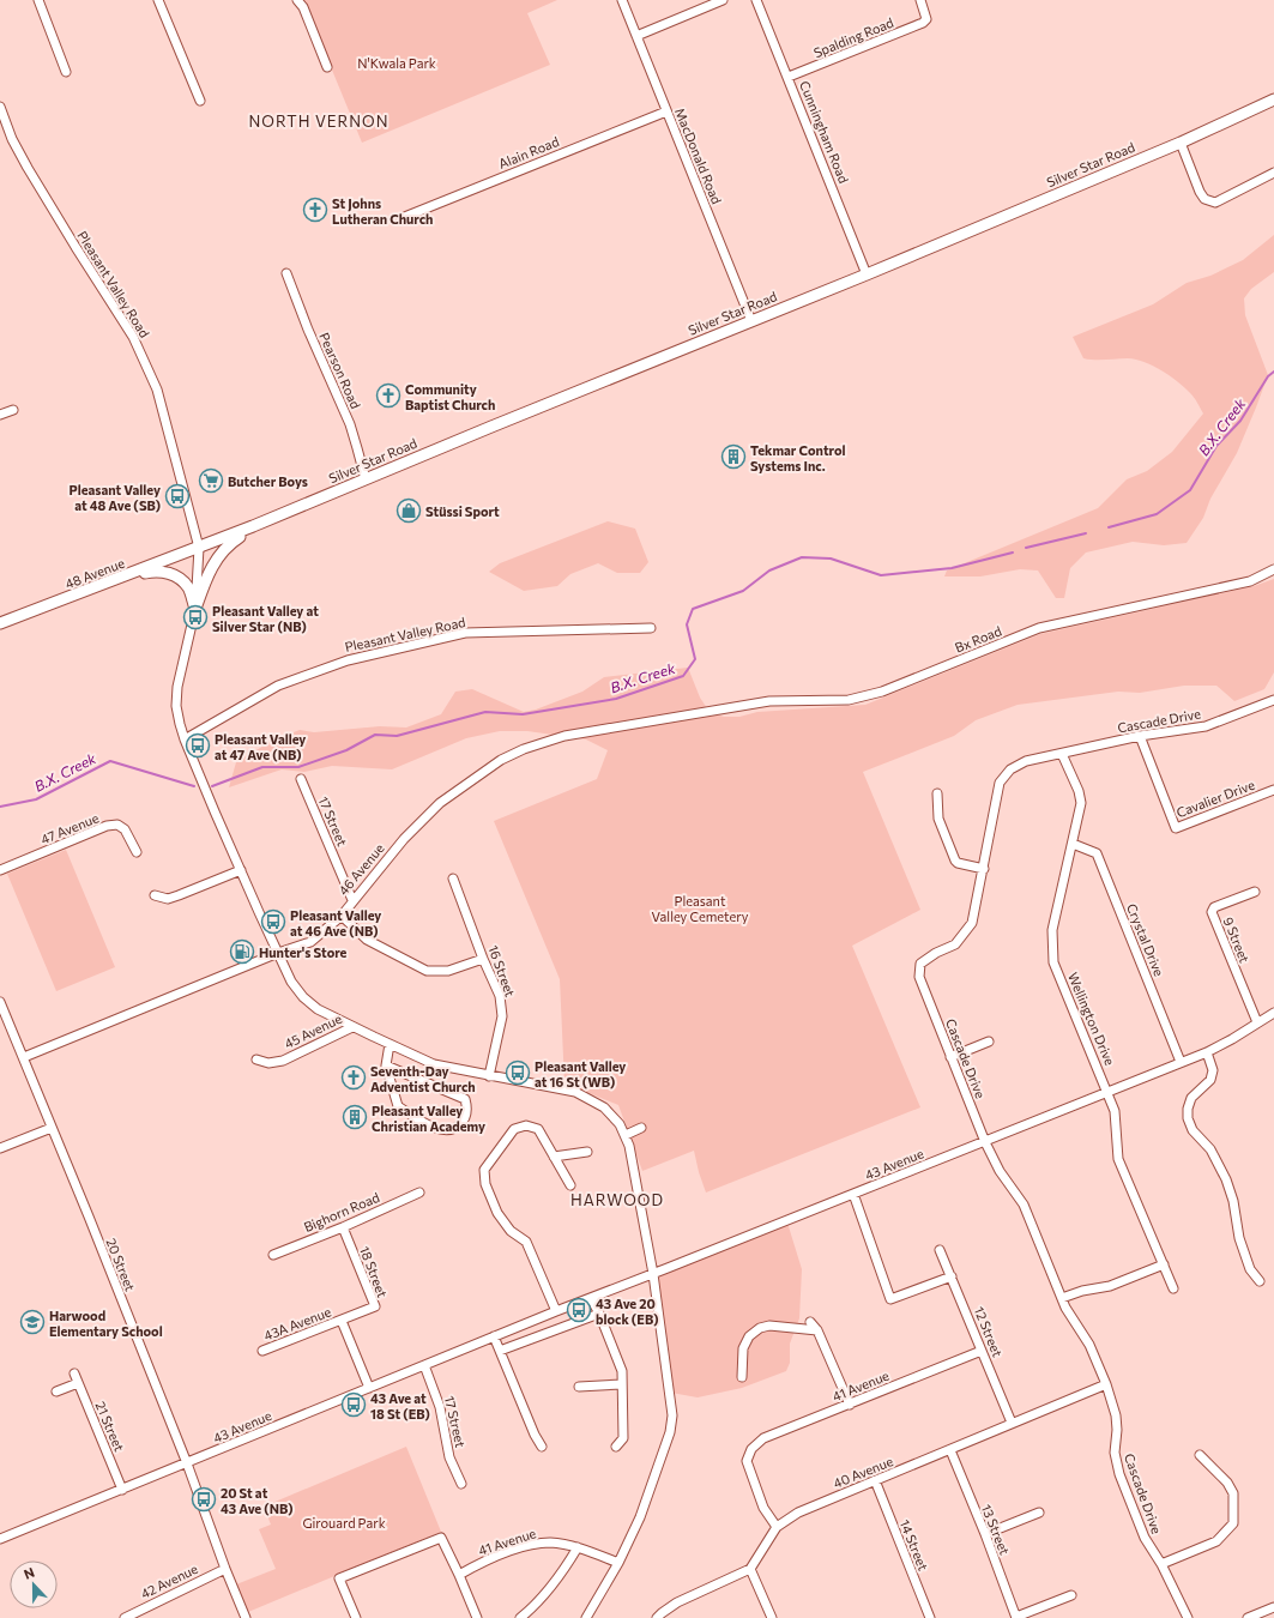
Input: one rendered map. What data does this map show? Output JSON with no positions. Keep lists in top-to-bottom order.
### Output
{
  "streets": {
    "main road": ["Silver Star Road", "48 Avenue"],
    "street": [
      "Spalding Road",
      "Cunningham Road",
      "Alain Road",
      "MacDonald Road",
      "Pleasant Valley Road",
      "Pearson Road",
      "Bx Road",
      "Cascade Drive",
      "Cavalier Drive",
      "17 Street",
      "47 Avenue",
      "46 Avenue",
      "Crystal Drive",
      "9 Street",
      "16 Street",
      "Wellington Drive",
      "45 Avenue",
      "43 Avenue",
      "Bighorn Road",
      "20 Street",
      "18 Street",
      "43A Avenue",
      "12 Street",
      "41 Avenue",
      "21 Street",
      "40 Avenue",
      "13 Street",
      "14 Street",
      "42 Avenue"
    ]
  },
  "crossings": [
    ["Spalding Road", "Cunningham Road"],
    ["Cunningham Road", "Silver Star Road"],
    ["Alain Road", "MacDonald Road"],
    ["MacDonald Road", "Silver Star Road"],
    ["Silver Star Road", "Pleasant Valley Road"],
    ["Silver Star Road", "Pearson Road"],
    ["Silver Star Road", "48 Avenue"],
    ["Pleasant Valley Road", "48 Avenue"],
    ["Pleasant Valley Road", "46 Avenue"],
    ["Pleasant Valley Road", "16 Street"],
    ["Pleasant Valley Road", "45 Avenue"],
    ["Pleasant Valley Road", "43 Avenue"],
    ["Pleasant Valley Road", "41 Avenue"],
    ["Bx Road", "46 Avenue"],
    ["Cascade Drive", "Cavalier Drive"],
    ["Cascade Drive", "Wellington Drive"],
    ["Cascade Drive", "43 Avenue"],
    ["Cascade Drive", "40 Avenue"],
    ["17 Street", "46 Avenue"],
    ["17 Street", "43 Avenue"],
    ["46 Avenue", "20 Street"],
    ["Crystal Drive", "Wellington Drive"],
    ["Crystal Drive", "43 Avenue"],
    ["9 Street", "43 Avenue"],
    ["Wellington Drive", "43 Avenue"],
    ["43 Avenue", "20 Street"],
    ["43 Avenue", "21 Street"],
    ["Bighorn Road", "18 Street"],
    ["20 Street", "42 Avenue"],
    ["18 Street", "43A Avenue"],
    ["12 Street", "41 Avenue"],
    ["12 Street", "40 Avenue"],
    ["41 Avenue", "40 Avenue"],
    ["40 Avenue", "13 Street"],
    ["40 Avenue", "14 Street"]
  ],
  "districts": ["NORTH VERNON", "HARWOOD"],
  "water": ["B.X. Creek"],
  "parks": ["N'Kwala Park", "Pleasant Valley Cemetery", "Girouard Park"],
  "places": {
    "church": ["St Johns Lutheran Church", "Community Baptist Church", "Seventh-Day Adventist Church"],
    "building": ["Tekmar Control Systems Inc.", "Pleasant Valley Christian Academy"],
    "supermarket": ["Butcher Boys"],
    "bus stop": [
      "Pleasant Valley at 48 Ave (SB)",
      "Pleasant Valley at Silver Star (NB)",
      "Pleasant Valley at 47 Ave (NB)",
      "Pleasant Valley at 46 Ave (NB)",
      "Pleasant Valley at 16 St (WB)",
      "43 Ave 20 block (EB)",
      "43 Ave at 18 St (EB)",
      "20 St at 43 Ave (NB)"
    ],
    "shop": ["Stüssi Sport"],
    "fuel station": ["Hunter's Store"],
    "school or university": ["Harwood Elementary School"]
  },
  "north": "top"
}
